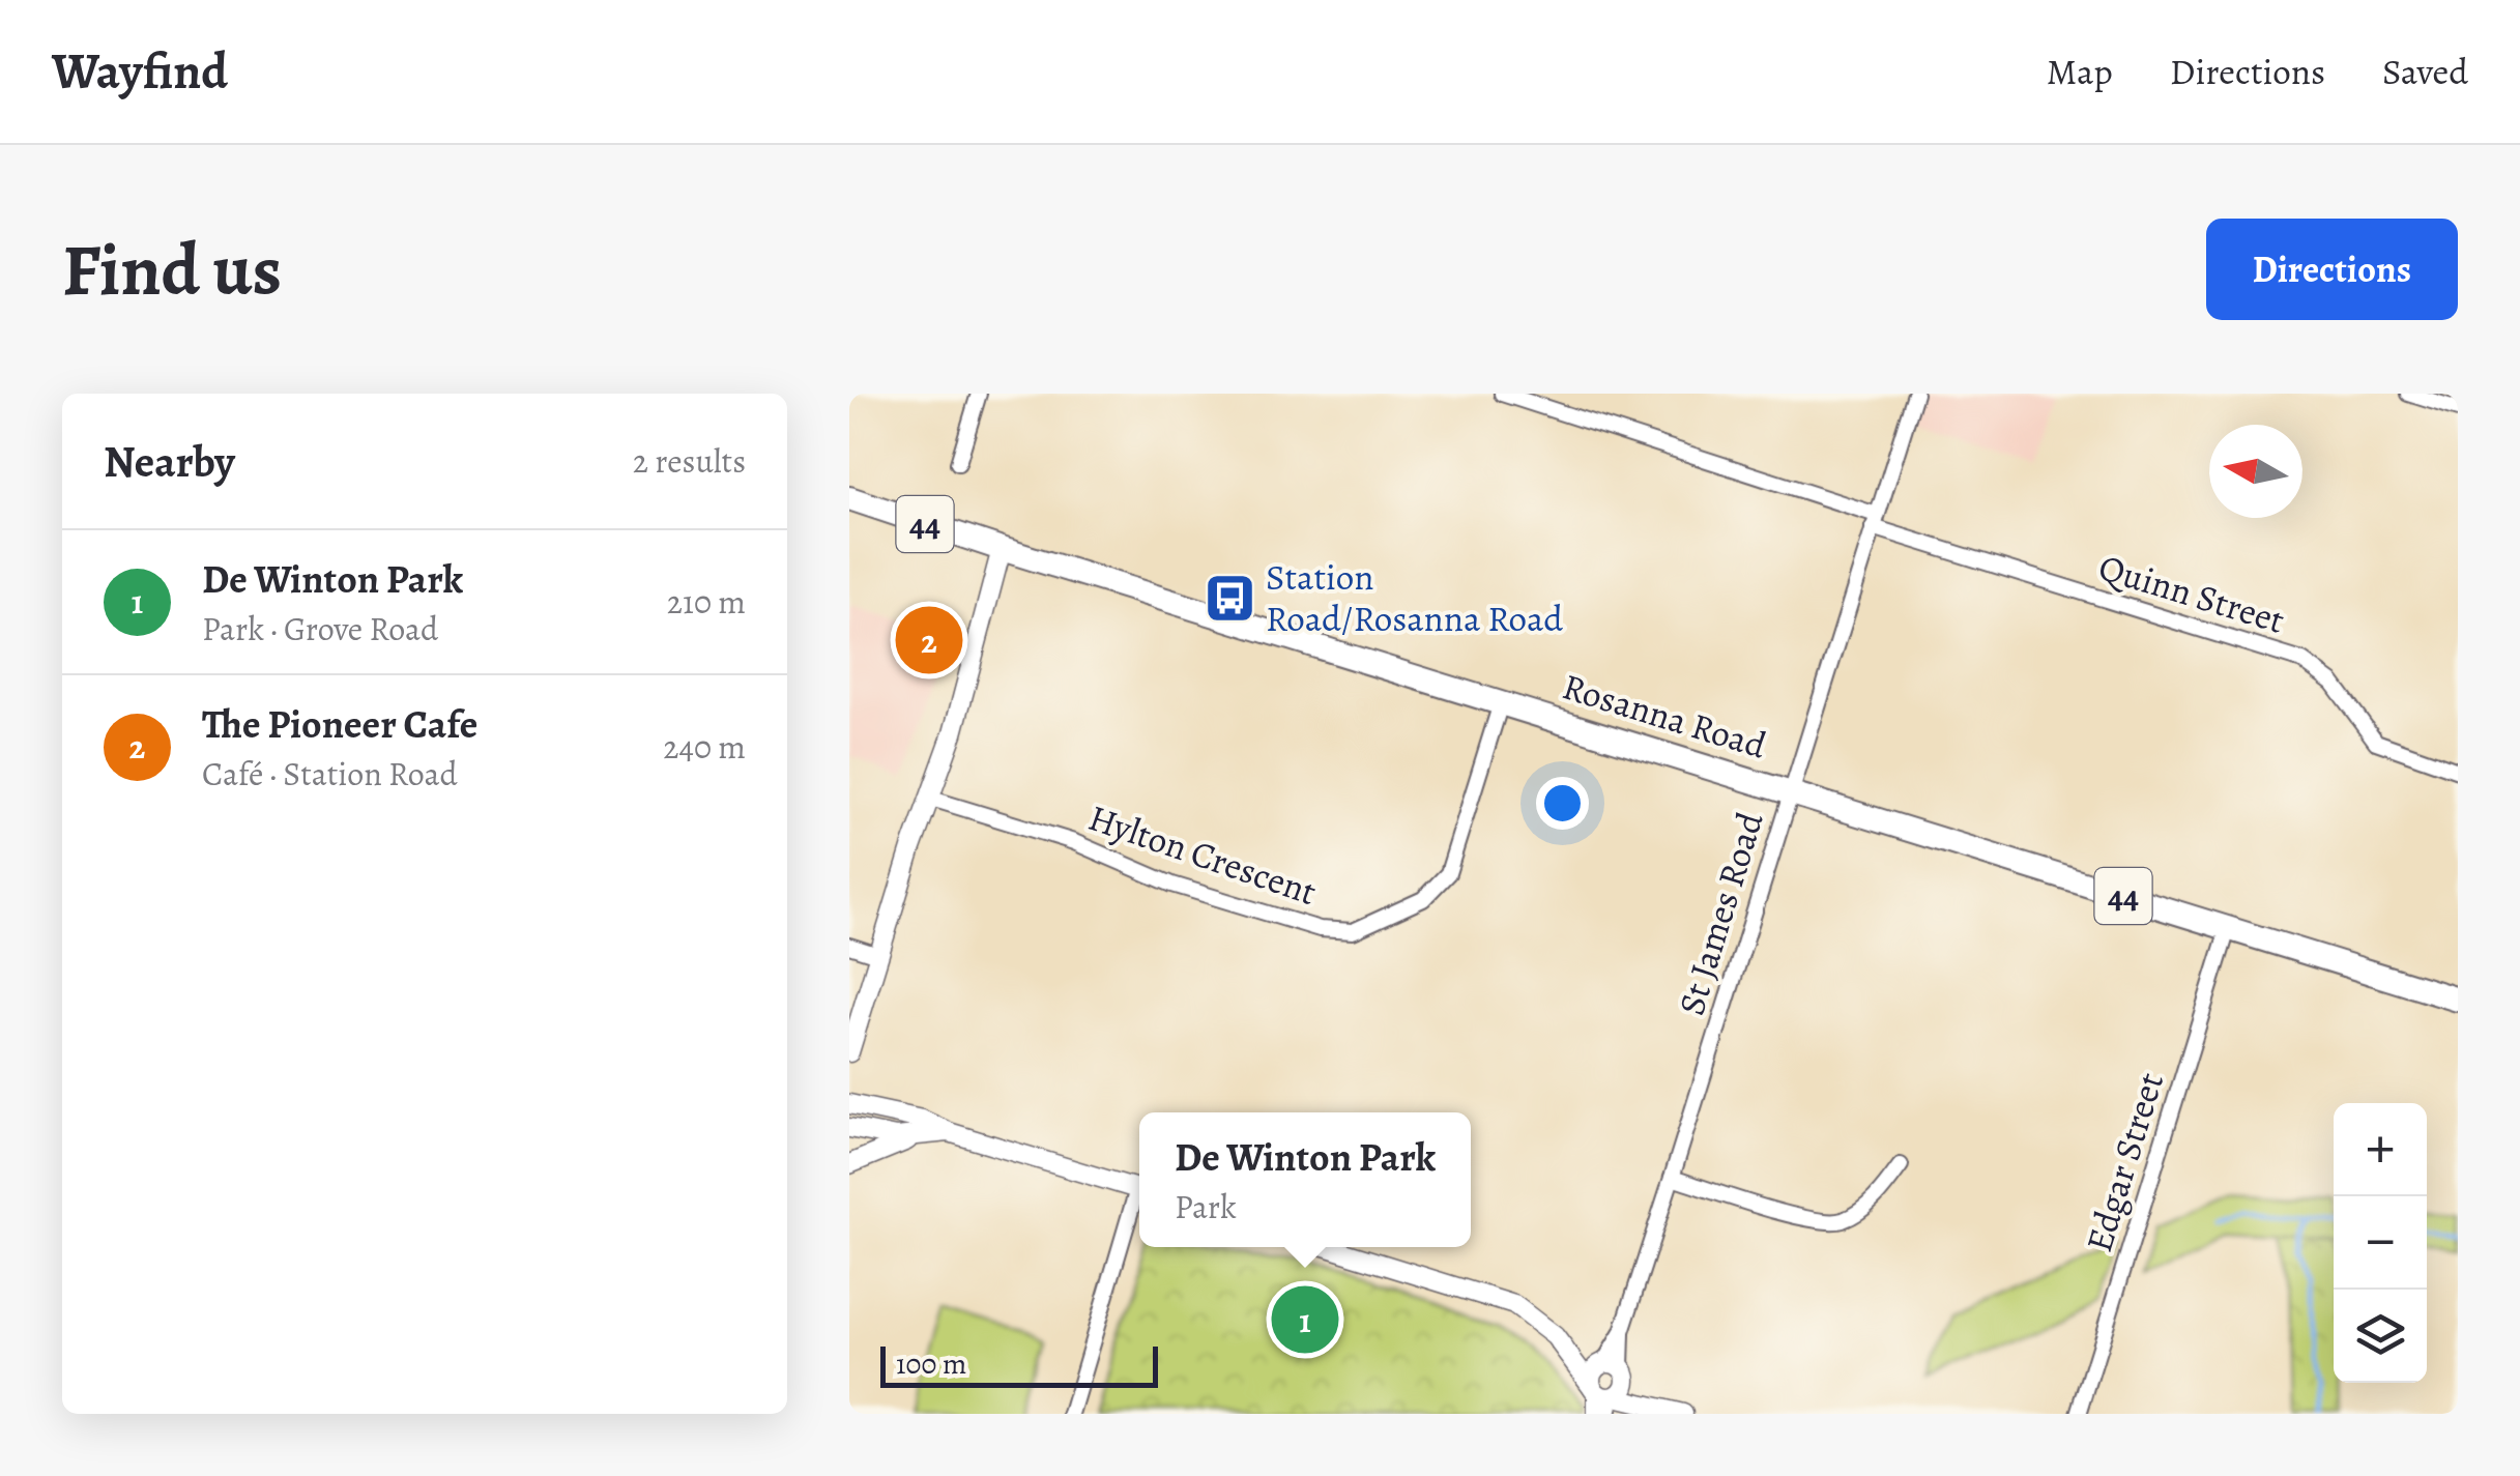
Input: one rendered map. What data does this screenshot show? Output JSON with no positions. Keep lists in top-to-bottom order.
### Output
{
  "streets": {
    "highway": ["44", "Rosanna Road"],
    "street": [
      "Quinn Street",
      "Hylton Crescent",
      "St James Road",
      "Edgar Street"
    ]
  },
  "crossings": [
    ["Quinn Street", "St James Road"],
    ["Rosanna Road", "Hylton Crescent"],
    ["Rosanna Road", "St James Road"],
    ["Rosanna Road", "Edgar Street"]
  ],
  "places": {
    "bus stop": ["Station Road/Rosanna Road"]
  },
  "scale_bar": "100 m",
  "north": "left",
  "page": {
    "header": "Wayfind",
    "nav": ["Map", "Directions", "Saved"],
    "buttons": "Directions",
    "title": "Find us",
    "heading": ["Nearby", "2 results"],
    "list": [
      {
        "mark": "1",
        "name": "De Winton Park",
        "note": "Park · Grove Road",
        "value": "210 m"
      },
      {
        "mark": "2",
        "name": "The Pioneer Cafe",
        "note": "Café · Station Road",
        "value": "240 m"
      }
    ],
    "pins": ["2", "1"],
    "map_buttons": ["+", "−"],
    "popup": ["De Winton Park", "Park"],
    "scale": "100 m"
  }
}
